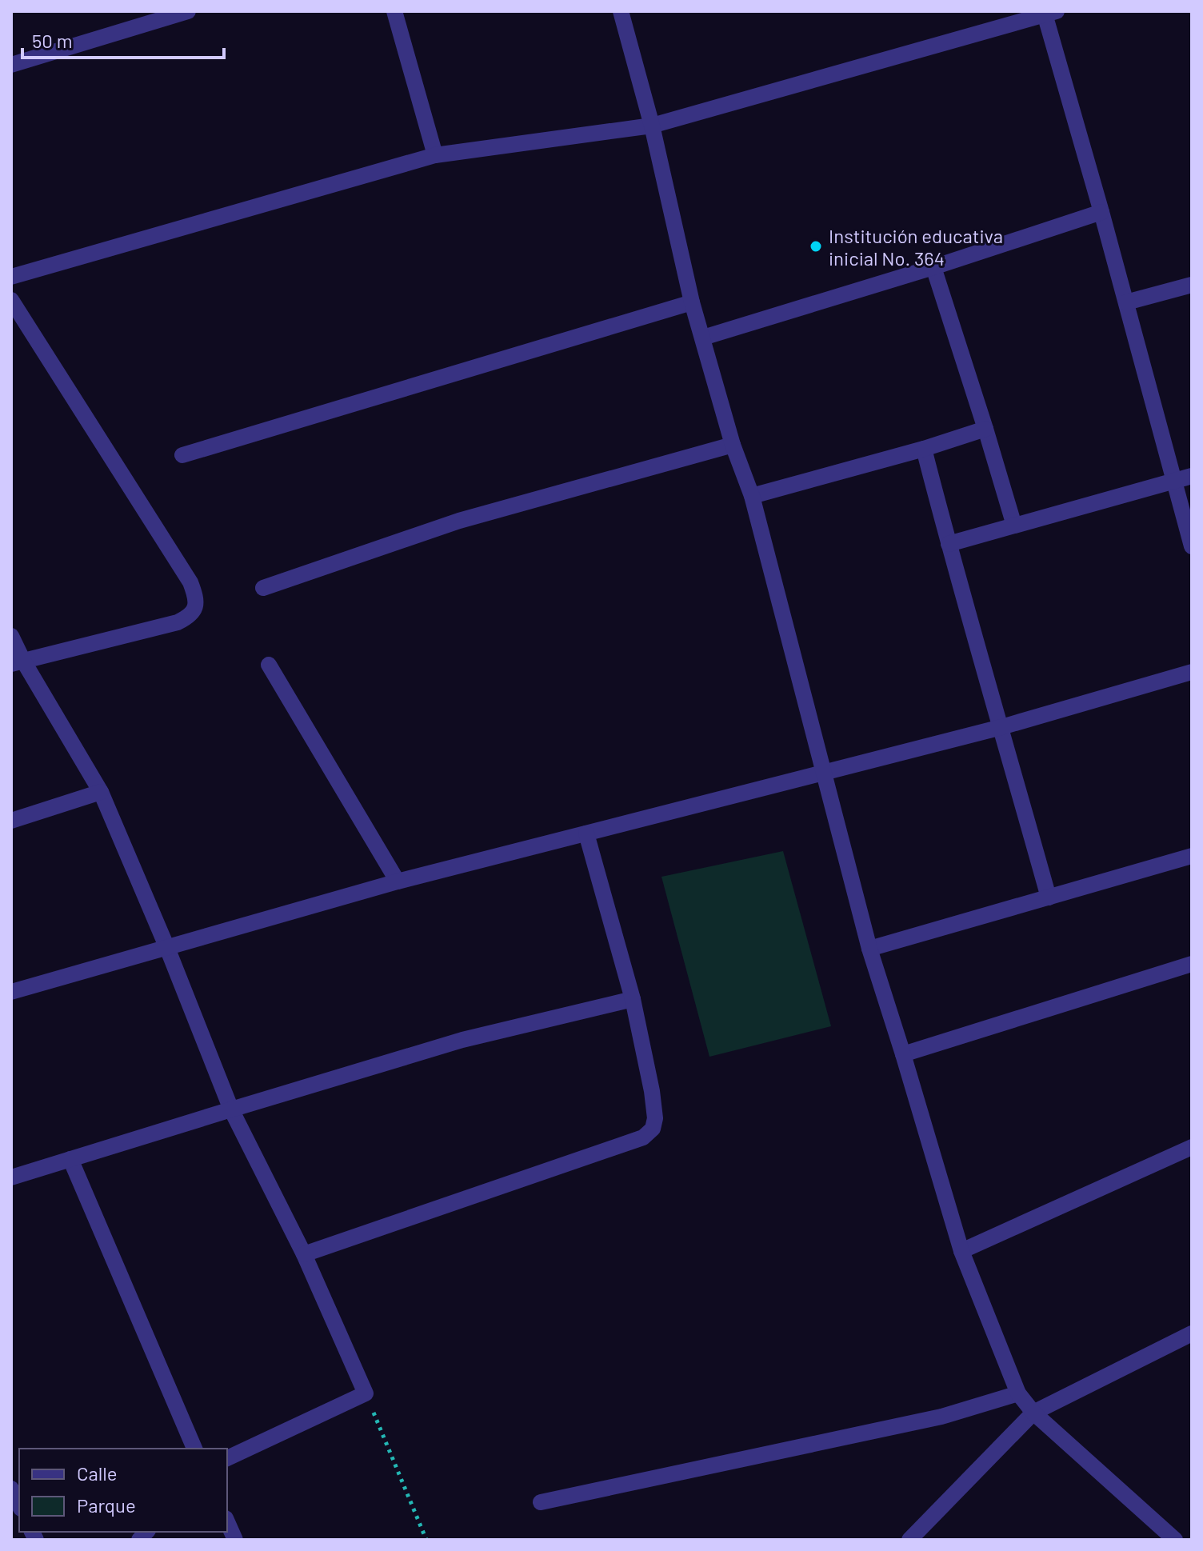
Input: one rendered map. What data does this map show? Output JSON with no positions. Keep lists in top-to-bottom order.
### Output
{
  "places": ["Institución educativa inicial No. 364"],
  "legend": ["Calle", "Parque"],
  "scale_bar": "50 m"
}
